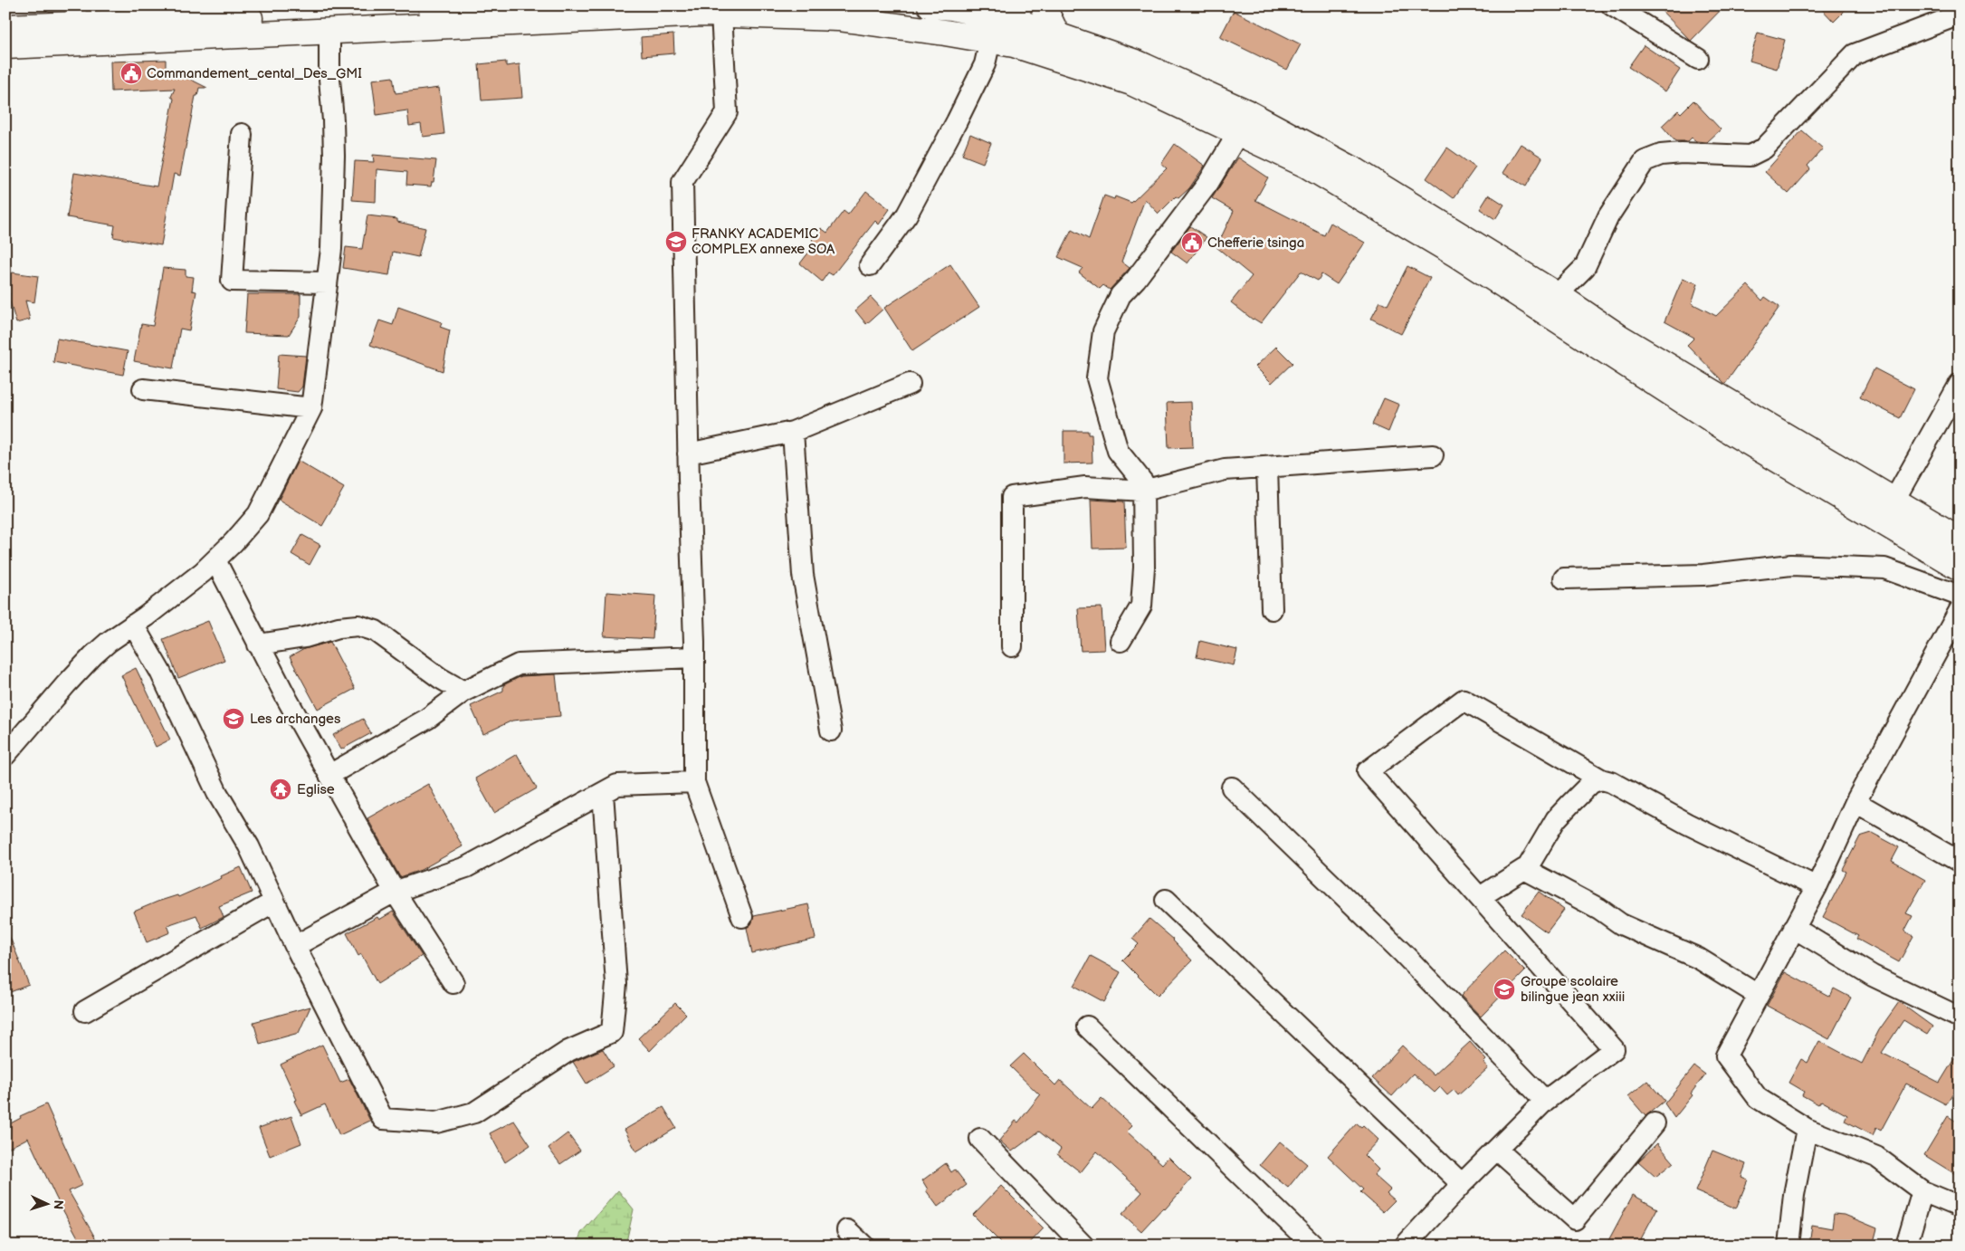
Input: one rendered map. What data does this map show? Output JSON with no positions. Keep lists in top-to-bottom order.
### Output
{
  "places": {
    "public building": ["Commandement_cental_Des_GMI", "Chefferie tsinga"],
    "school or university": ["FRANKY ACADEMIC COMPLEX annexe SOA", "Les archanges", "Groupe scolaire bilingue jean xxiii"],
    "temple": ["Eglise"]
  },
  "north": "right"
}
